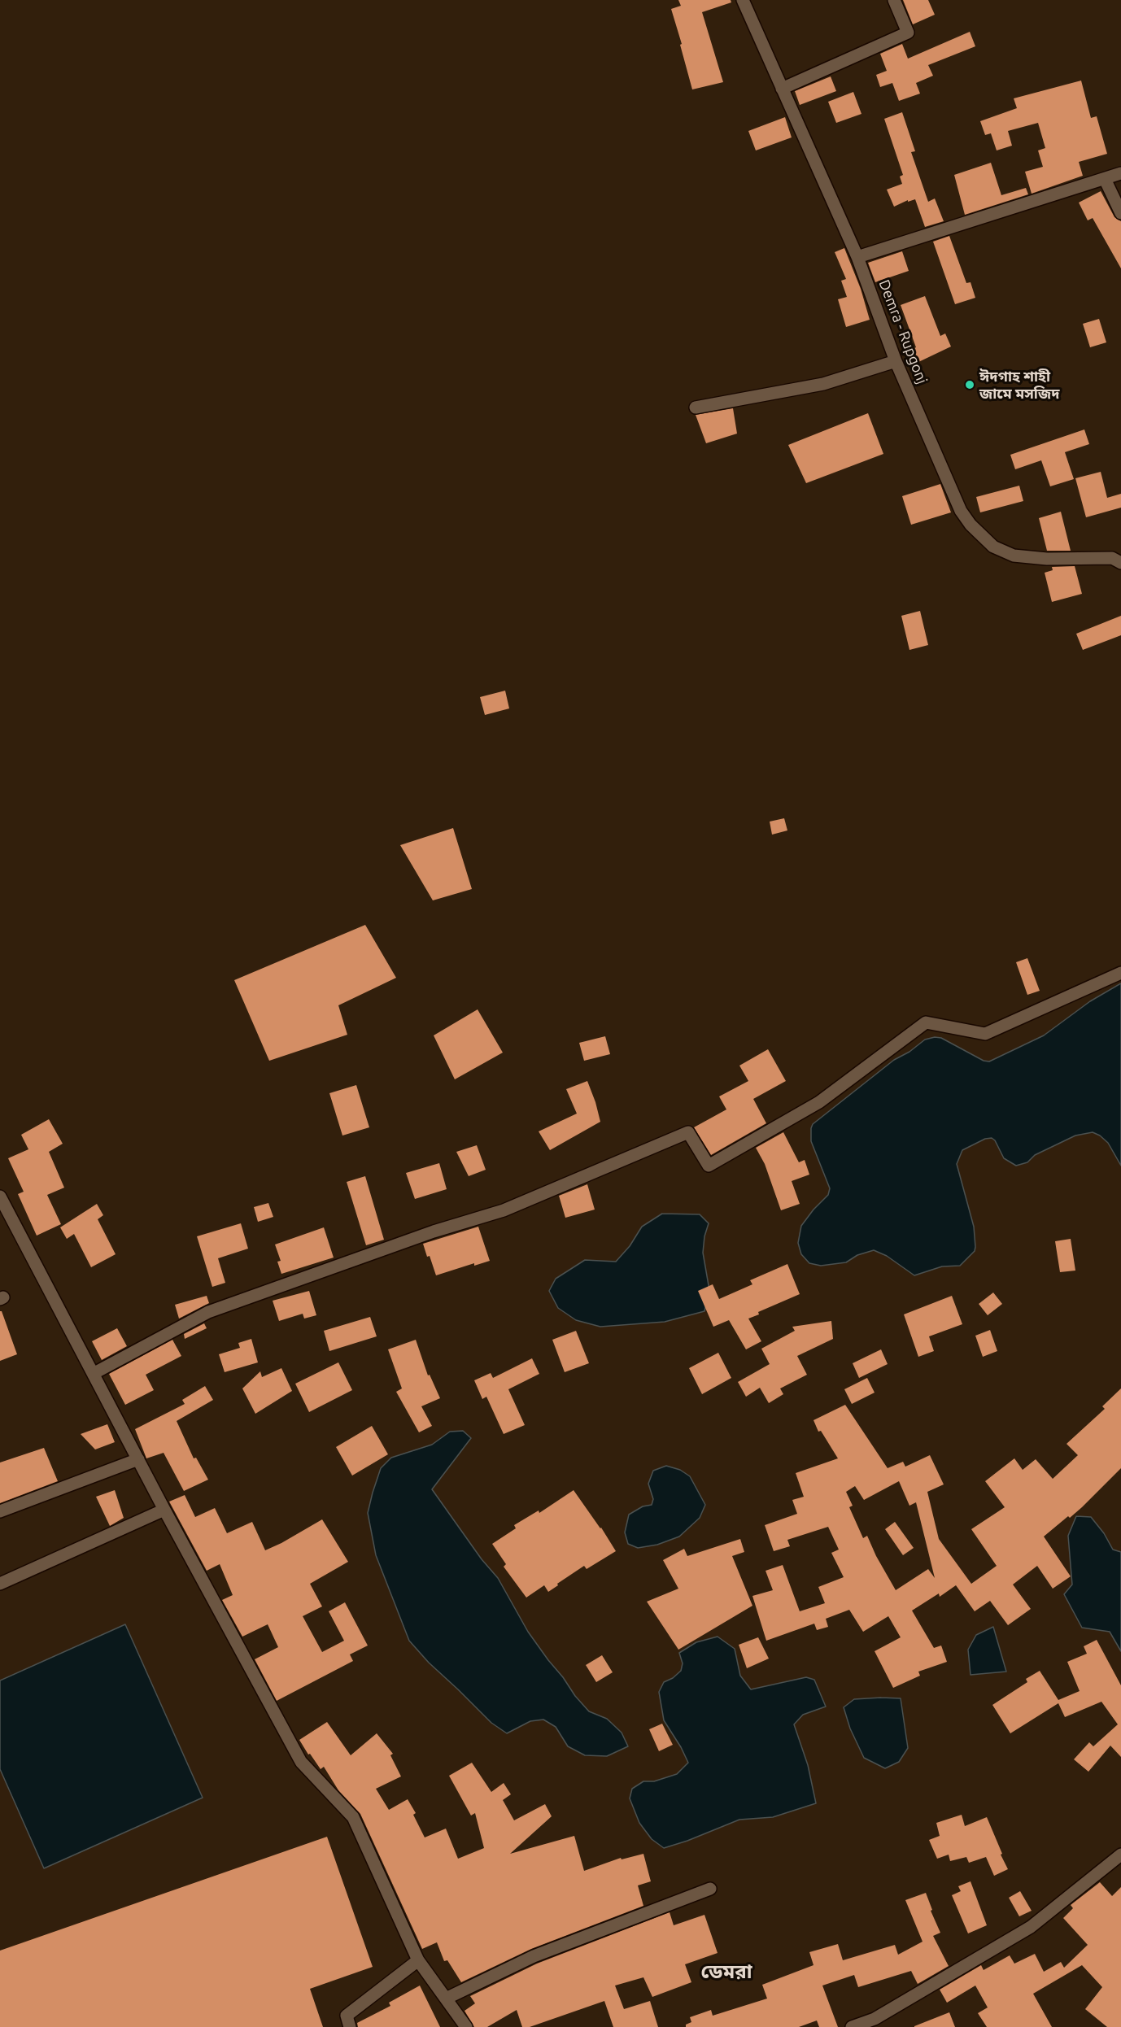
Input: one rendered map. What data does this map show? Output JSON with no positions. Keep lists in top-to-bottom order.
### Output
{
  "streets": {
    "street": ["Demra - Rupgonj"]
  },
  "districts": ["ডেমরা"],
  "places": ["ঈদগাহ শাহী জামে মসজিদ"]
}
